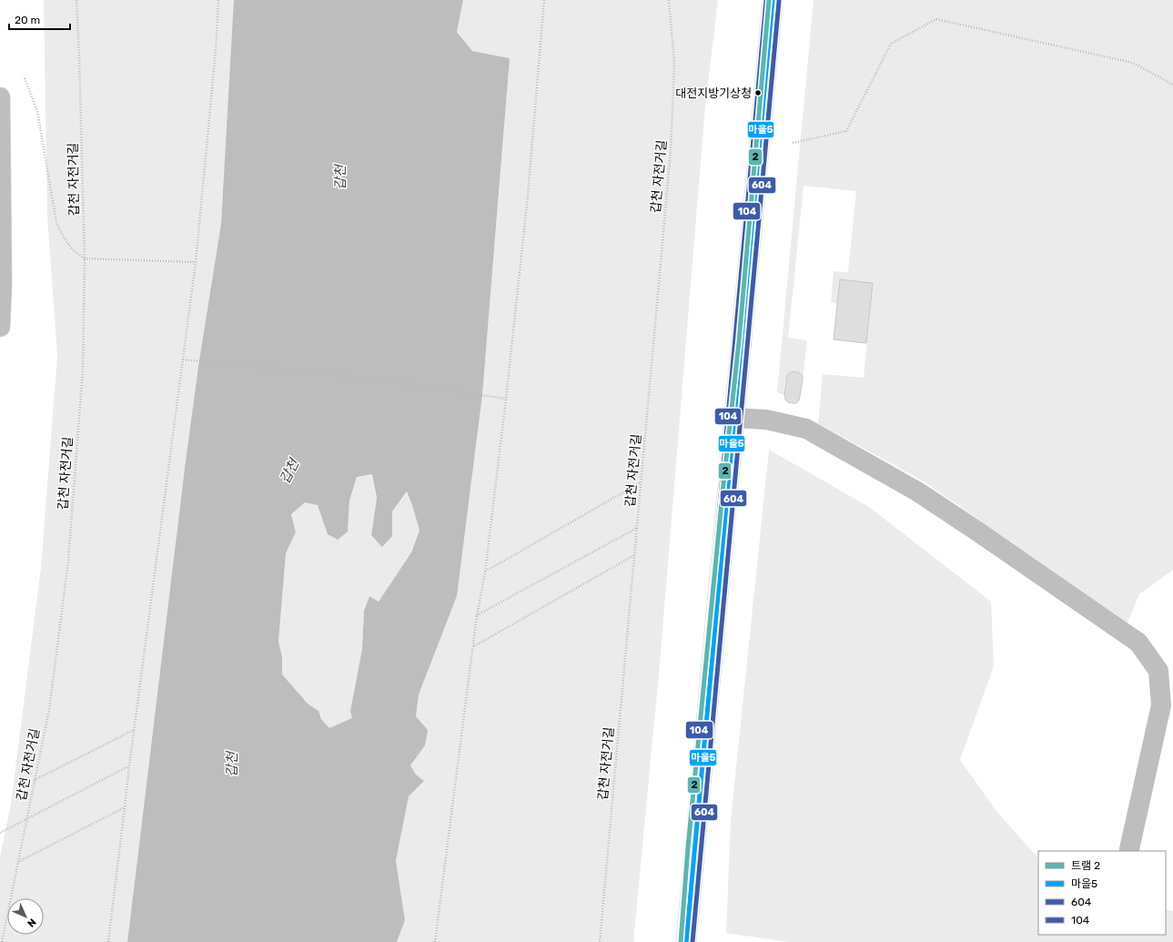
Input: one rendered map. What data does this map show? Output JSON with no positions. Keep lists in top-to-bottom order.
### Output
{
  "streets": {
    "path": ["갑천 자전거길"]
  },
  "water": ["갑천"],
  "places": ["대전지방기상청"],
  "lines": [
    "tram line 2",
    "transit line 마을5",
    "transit line 104",
    "transit line 604"
  ],
  "legend": [
    "트램 2",
    "마을5",
    "604",
    "104"
  ],
  "scale_bar": "20 m",
  "north": "bottom right"
}
